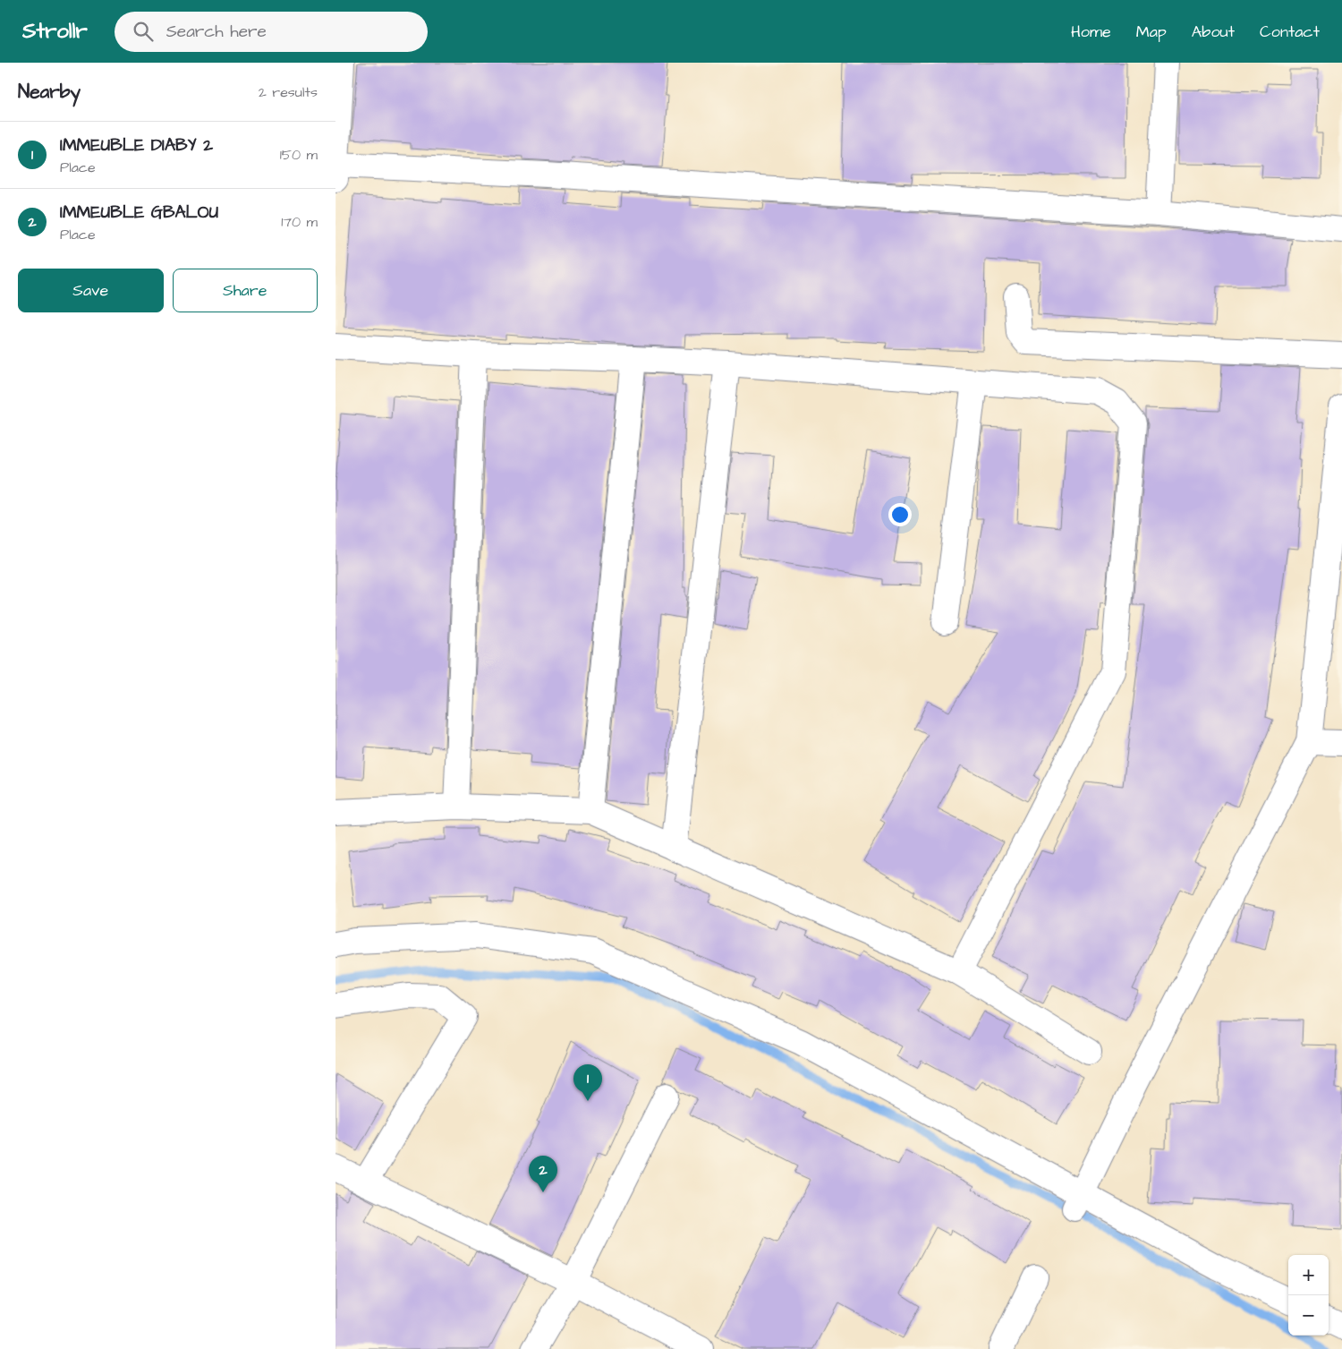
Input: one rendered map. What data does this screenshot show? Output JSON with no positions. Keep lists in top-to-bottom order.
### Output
{
  "page": {
    "header": "Strollr",
    "search": "Search here",
    "nav": [
      "Home",
      "Map",
      "About",
      "Contact"
    ],
    "heading": ["Nearby", "2 results"],
    "list": [
      {
        "mark": "1",
        "name": "IMMEUBLE DIABY 2",
        "note": "Place",
        "value": "150 m"
      },
      {
        "mark": "2",
        "name": "IMMEUBLE GBALOU",
        "note": "Place",
        "value": "170 m"
      }
    ],
    "buttons": ["Save", "Share"],
    "pins": ["1", "2"],
    "map_buttons": ["+", "−"]
  }
}
